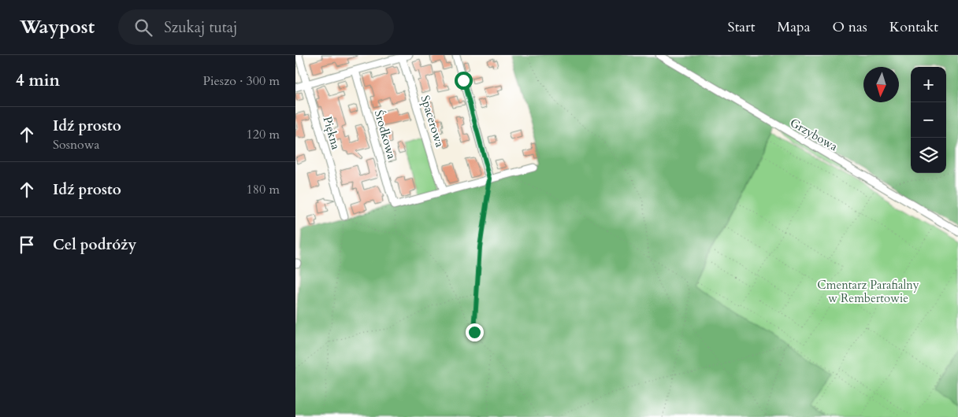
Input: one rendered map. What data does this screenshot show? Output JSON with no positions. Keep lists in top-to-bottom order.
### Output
{
  "streets": {
    "street": [
      "Spacerowa",
      "Piękna",
      "Środkowa",
      "Grzybowa"
    ]
  },
  "parks": ["Cmentarz Parafialny w Rembertowie"],
  "north": "bottom",
  "page": {
    "header": "Waypost",
    "search": "Szukaj tutaj",
    "nav": [
      "Start",
      "Mapa",
      "O nas",
      "Kontakt"
    ],
    "heading": ["4 min", "Pieszo · 300 m"],
    "map_buttons": ["+", "−"],
    "list": [
      ["Idź prosto", "Sosnowa", "120 m"],
      ["Idź prosto", "180 m"],
      "Cel podróży"
    ]
  }
}
